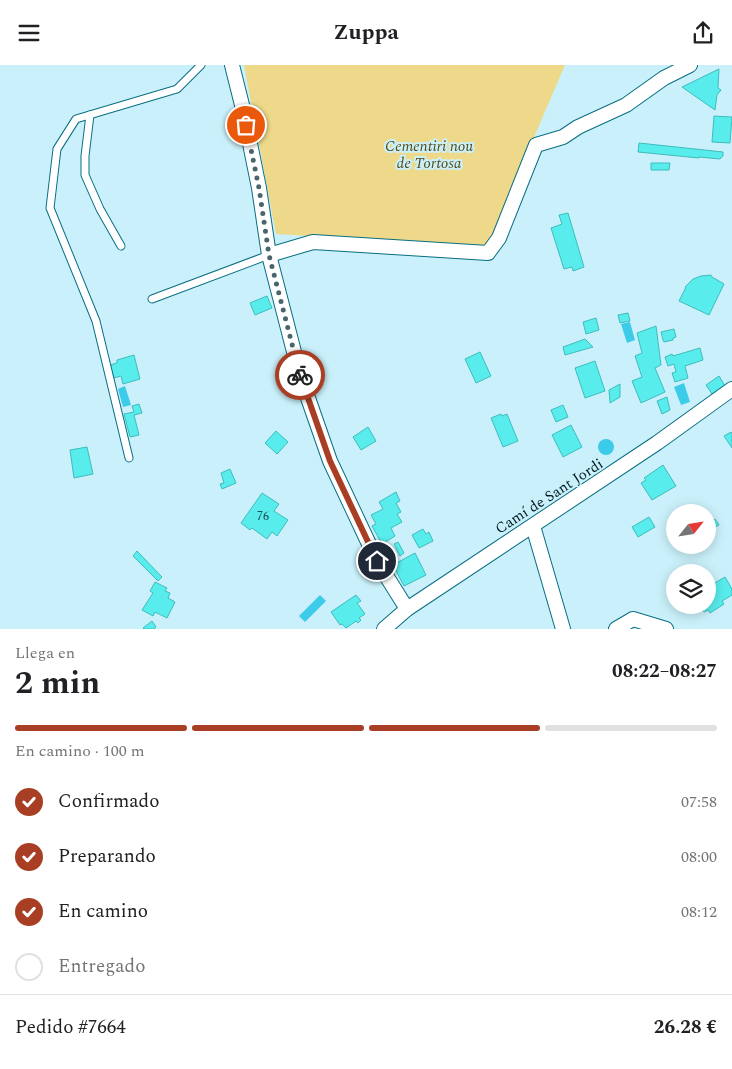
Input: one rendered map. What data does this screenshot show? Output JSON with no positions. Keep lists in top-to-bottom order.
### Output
{
  "streets": {
    "street": ["Camí de Sant Jordi"]
  },
  "parks": ["Cementiri nou de Tortosa"],
  "house_numbers": ["76"],
  "north": "top right",
  "page": {
    "header": "Zuppa",
    "heading": ["2 min", "Llega en", "08:22–08:27"],
    "panel": ["Pedido #7664", "26.28 €"],
    "bar": "En camino · 100 m",
    "list": [
      ["Confirmado", "07:58"],
      ["Preparando", "08:00"],
      ["En camino", "08:12"],
      "Entregado"
    ]
  }
}
